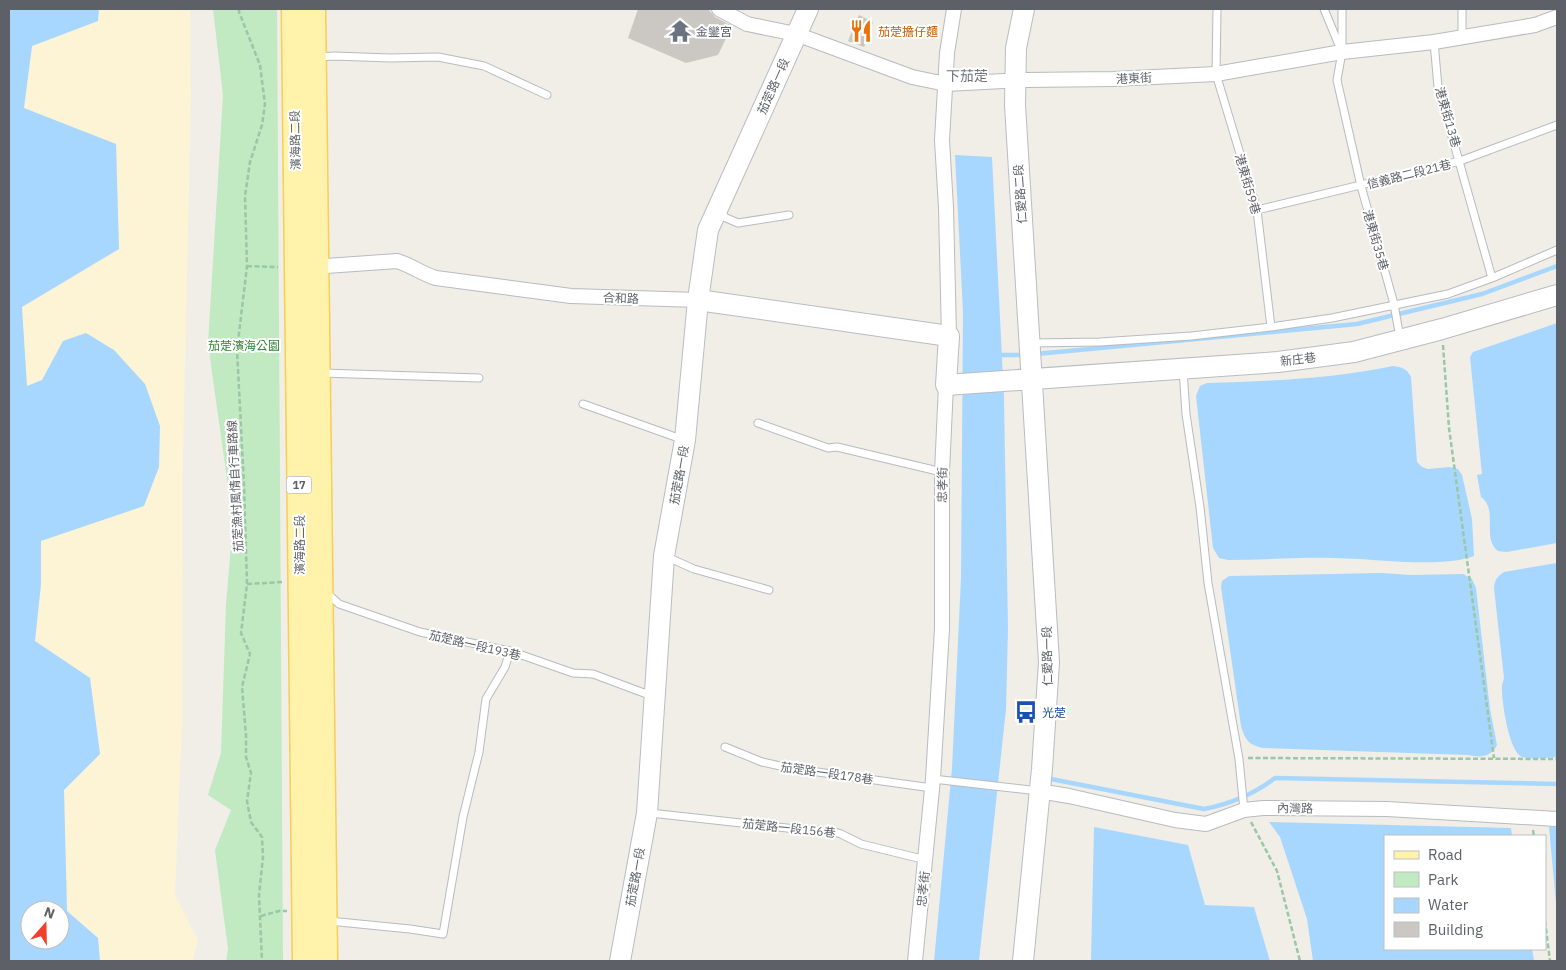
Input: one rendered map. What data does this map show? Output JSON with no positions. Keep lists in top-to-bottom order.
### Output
{
  "streets": {
    "main road": ["濱海路二段", "17"],
    "street": [
      "港東街",
      "茄萣路一段",
      "仁愛路二段",
      "合和路",
      "新庄巷",
      "忠孝街",
      "仁愛路一段",
      "內灣路"
    ],
    "lane": [
      "港東街13巷",
      "信義路二段21巷",
      "港東街59巷",
      "港東街35巷",
      "茄萣路一段193巷",
      "茄萣路一段178巷",
      "茄萣路一段156巷"
    ],
    "path": ["茄萣漁村風情自行車路線"]
  },
  "crossings": [
    ["港東街", "茄萣路一段"],
    ["港東街", "港東街13巷"],
    ["港東街", "港東街59巷"],
    ["港東街", "仁愛路二段"],
    ["港東街", "港東街35巷"],
    ["港東街", "忠孝街"],
    ["茄萣路一段", "合和路"],
    ["茄萣路一段", "茄萣路一段193巷"],
    ["茄萣路一段", "茄萣路一段156巷"],
    ["港東街13巷", "信義路二段21巷"],
    ["濱海路二段", "合和路"],
    ["濱海路二段", "茄萣路一段193巷"],
    ["信義路二段21巷", "港東街59巷"],
    ["信義路二段21巷", "港東街35巷"],
    ["仁愛路二段", "新庄巷"],
    ["仁愛路二段", "仁愛路一段"],
    ["港東街35巷", "新庄巷"],
    ["合和路", "忠孝街"],
    ["新庄巷", "忠孝街"],
    ["新庄巷", "仁愛路一段"],
    ["忠孝街", "茄萣路一段178巷"],
    ["忠孝街", "茄萣路一段156巷"],
    ["仁愛路一段", "茄萣路一段178巷"],
    ["仁愛路一段", "內灣路"],
    ["茄萣路一段178巷", "內灣路"]
  ],
  "districts": ["下茄萣"],
  "parks": ["茄萣濱海公園"],
  "places": {
    "temple": ["金鑾宮"],
    "restaurant": ["茄萣擔仔麵"],
    "bus stop": ["光萣"]
  },
  "legend": [
    "Road",
    "Park",
    "Water",
    "Building"
  ],
  "north": "top"
}
